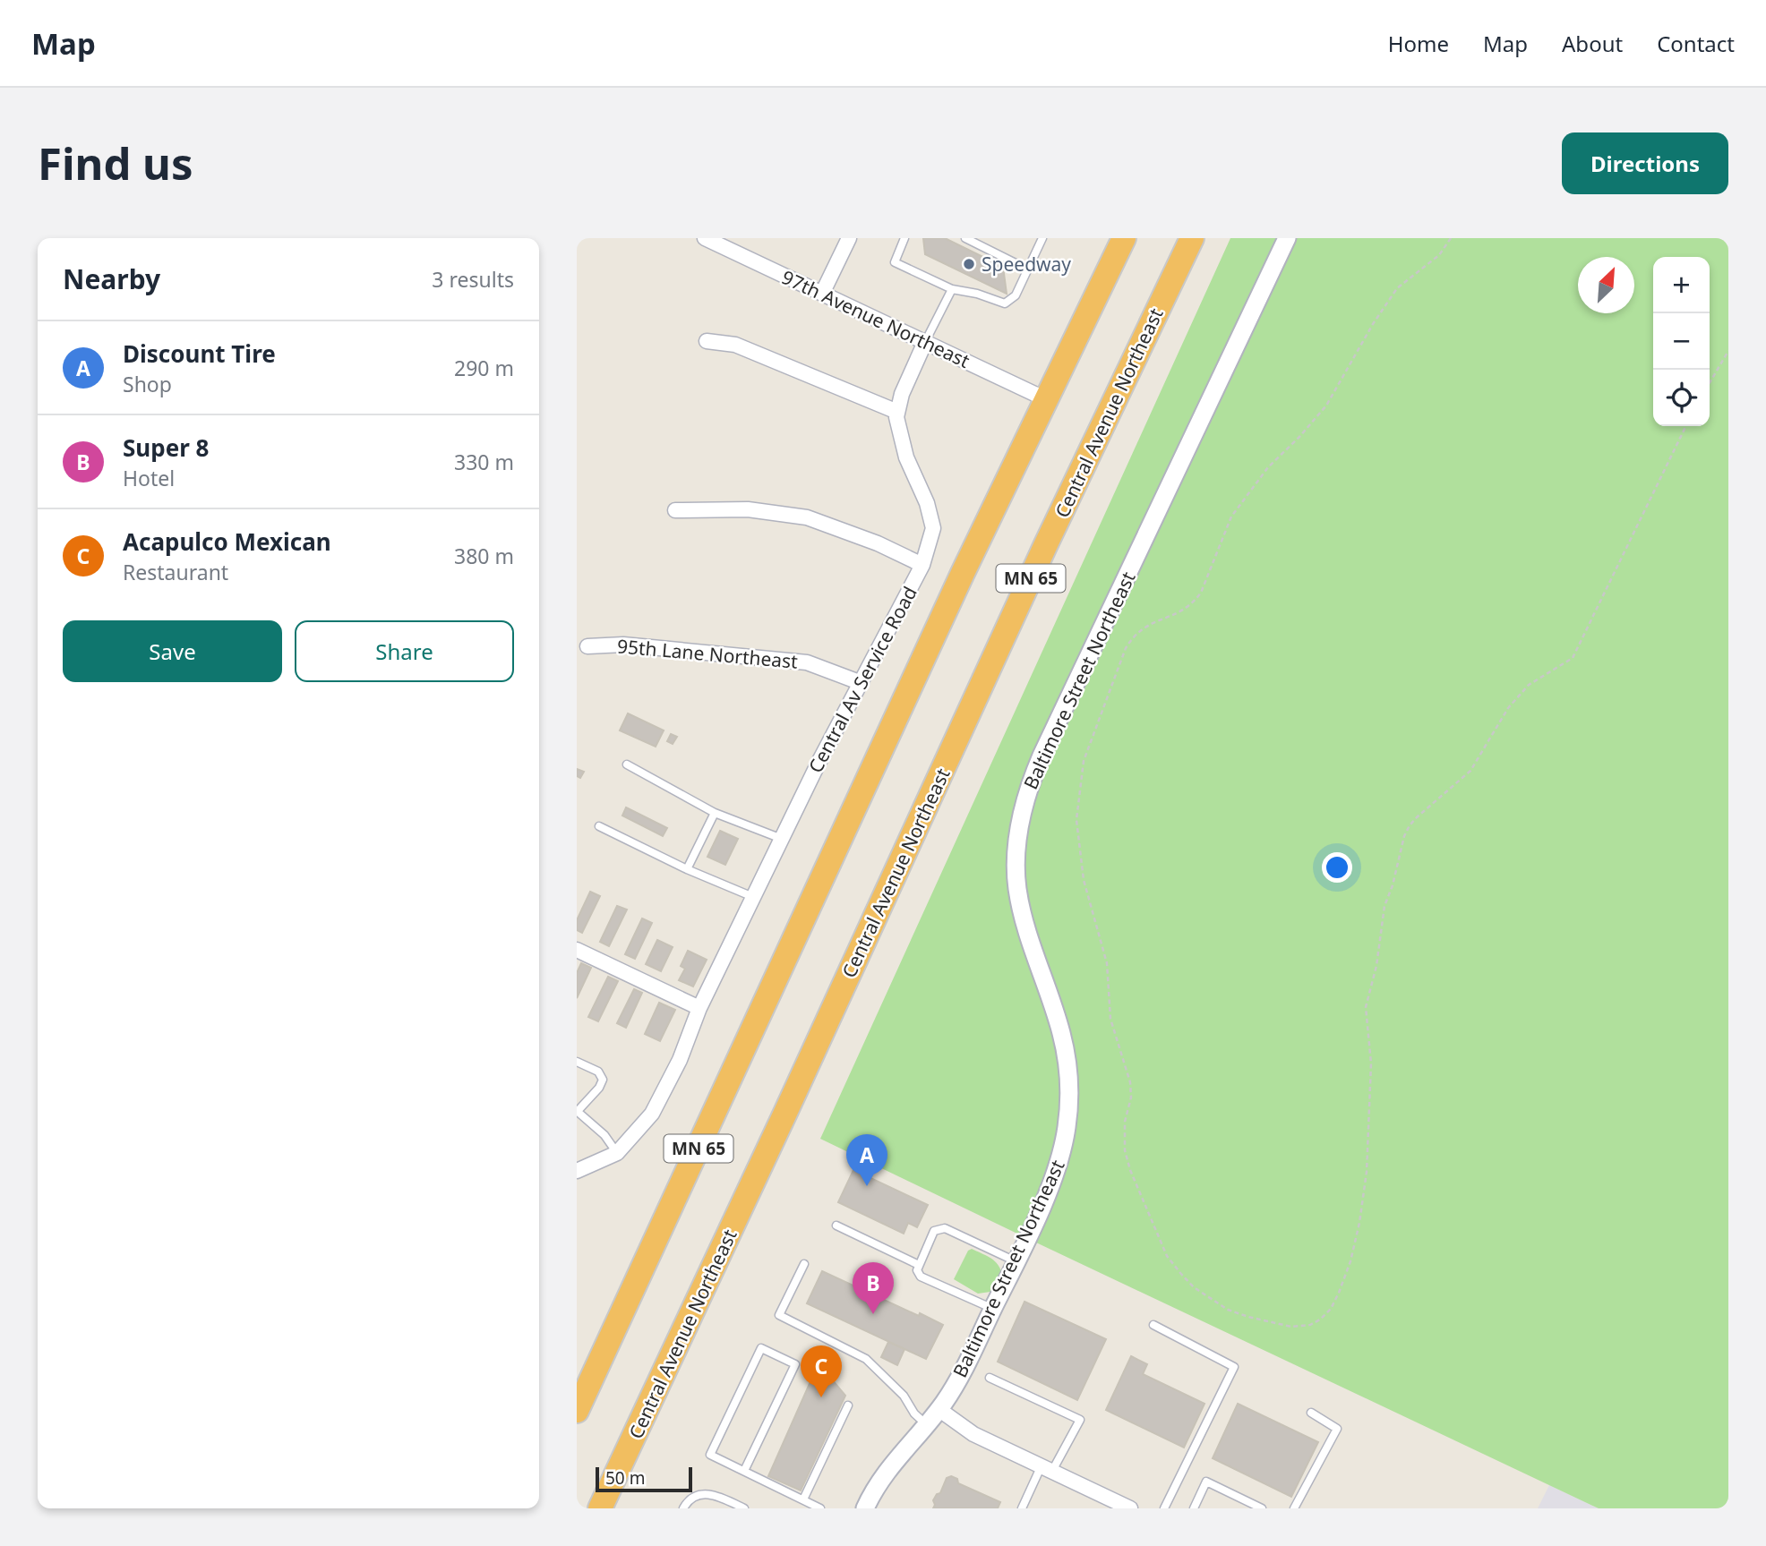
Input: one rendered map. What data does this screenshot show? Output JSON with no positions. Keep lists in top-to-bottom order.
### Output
{
  "streets": {
    "highway": ["Central Avenue Northeast", "MN 65"],
    "street": [
      "97th Avenue Northeast",
      "95th Lane Northeast",
      "Central Av Service Road",
      "Baltimore Street Northeast"
    ]
  },
  "crossings": [
    ["97th Avenue Northeast", "MN 65"],
    ["97th Avenue Northeast", "Central Av Service Road"],
    ["95th Lane Northeast", "Central Av Service Road"]
  ],
  "places": ["Speedway"],
  "scale_bar": "50 m",
  "north": "top right",
  "page": {
    "header": "Map",
    "nav": [
      "Home",
      "Map",
      "About",
      "Contact"
    ],
    "buttons": [
      "Directions",
      ["Save", "Share"]
    ],
    "title": "Find us",
    "heading": ["Nearby", "3 results"],
    "map_buttons": ["+", "−"],
    "list": [
      {
        "mark": "A",
        "name": "Discount Tire",
        "note": "Shop",
        "value": "290 m"
      },
      {
        "mark": "B",
        "name": "Super 8",
        "note": "Hotel",
        "value": "330 m"
      },
      {
        "mark": "C",
        "name": "Acapulco Mexican",
        "note": "Restaurant",
        "value": "380 m"
      }
    ],
    "pins": ["A", "B", "C"],
    "scale": "50 m"
  }
}
